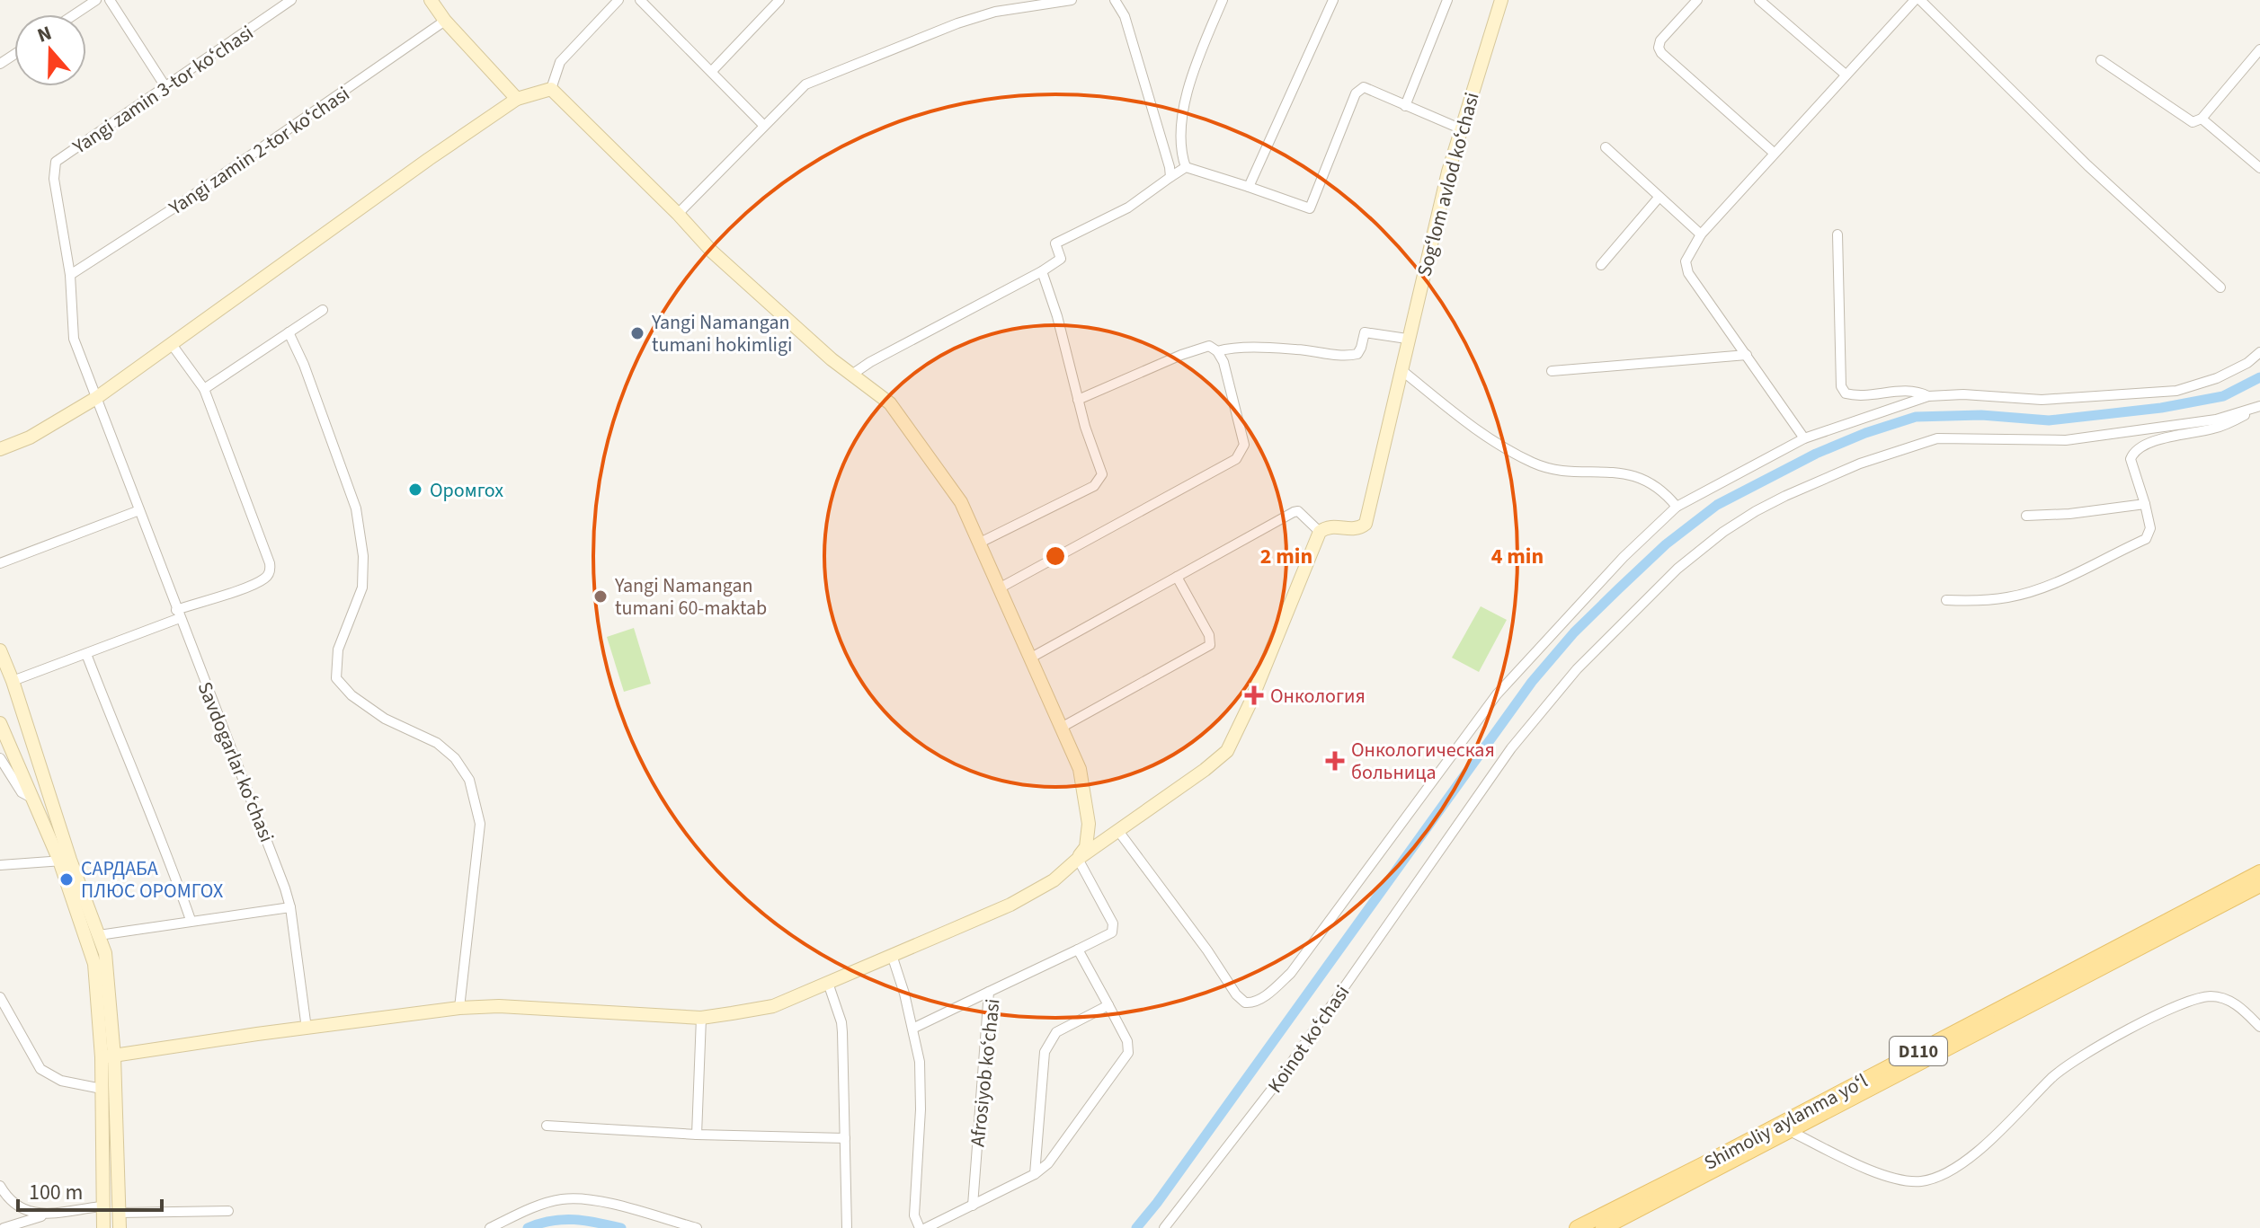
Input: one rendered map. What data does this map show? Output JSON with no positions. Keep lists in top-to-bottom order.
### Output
{
  "streets": {
    "main road": ["D110", "Shimoliy aylanma yoʻl"],
    "street": [
      "Yangi zamin 3-tor koʻchasi",
      "Yangi zamin 2-tor koʻchasi",
      "Sogʻlom avlod koʻchasi",
      "Savdogarlar koʻchasi",
      "Koinot koʻchasi",
      "Afrosiyob koʻchasi"
    ]
  },
  "crossings": [
    ["Yangi zamin 3-tor koʻchasi", "Yangi zamin 2-tor koʻchasi"],
    ["Yangi zamin 3-tor koʻchasi", "Savdogarlar koʻchasi"]
  ],
  "places": {
    "other": [
      "Yangi Namangan tumani hokimligi",
      "Оромгох",
      "Yangi Namangan tumani 60-maktab",
      "САРДАБА ПЛЮС ОРОМГОХ"
    ],
    "health": ["Онкология", "Онкологическая больница"]
  },
  "scale_bar": "100 m",
  "north": "top",
  "rings": ["2 min", "4 min"]
}
